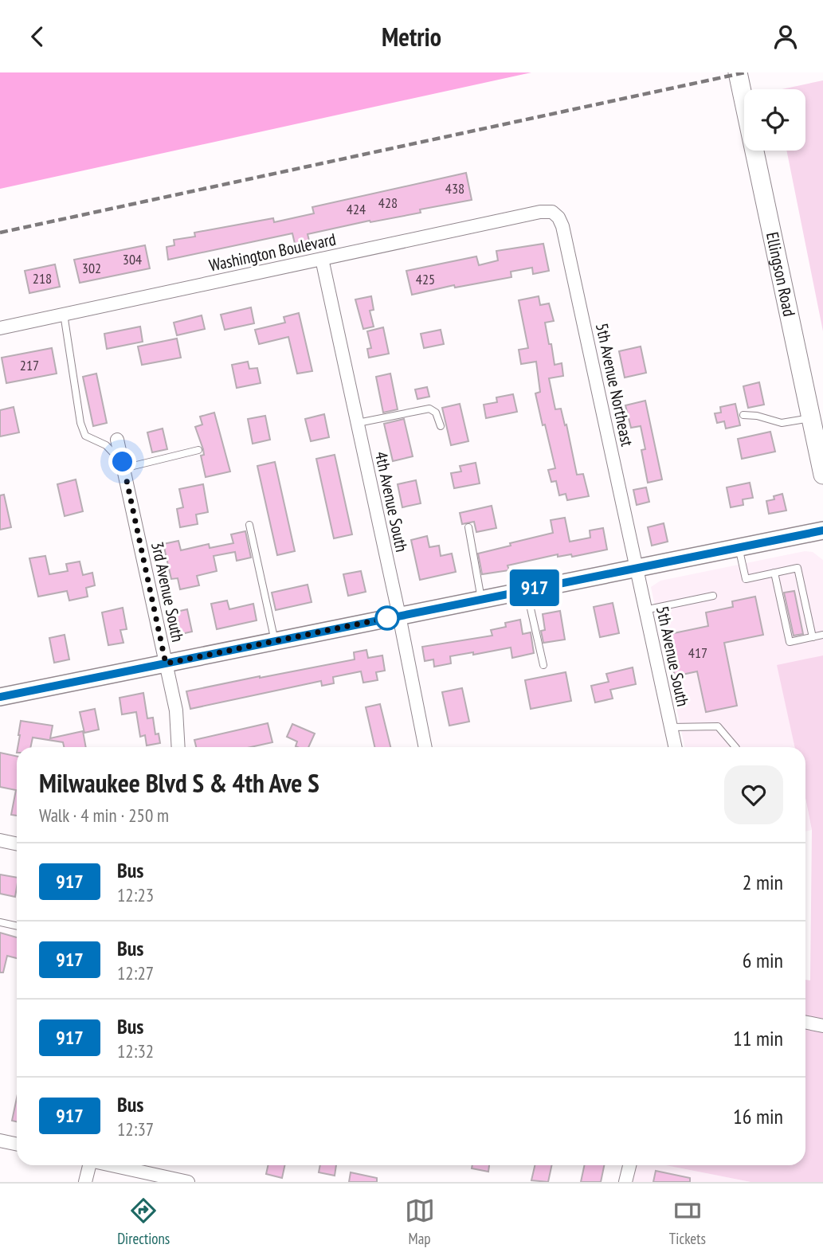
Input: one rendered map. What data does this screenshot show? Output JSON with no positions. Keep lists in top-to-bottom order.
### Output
{
  "streets": {
    "main road": ["Ellingson Road"],
    "street": [
      "Washington Boulevard",
      "5th Avenue Northeast",
      "4th Avenue South",
      "3rd Avenue South",
      "5th Avenue South"
    ]
  },
  "crossings": [
    ["Washington Boulevard", "5th Avenue Northeast"],
    ["Washington Boulevard", "4th Avenue South"],
    ["5th Avenue Northeast", "5th Avenue South"]
  ],
  "lines": ["bus line 917"],
  "house_numbers": [
    "438",
    "428",
    "424",
    "304",
    "302",
    "218",
    "425",
    "217",
    "417"
  ],
  "page": {
    "header": "Metrio",
    "on_map": "917",
    "heading": ["Milwaukee Blvd S & 4th Ave S", "Walk · 4 min · 250 m"],
    "list": [
      {
        "mark": "917",
        "name": "Bus",
        "note": "12:23",
        "value": "2 min"
      },
      {
        "mark": "917",
        "name": "Bus",
        "note": "12:27",
        "value": "6 min"
      },
      {
        "mark": "917",
        "name": "Bus",
        "note": "12:32",
        "value": "11 min"
      },
      {
        "mark": "917",
        "name": "Bus",
        "note": "12:37",
        "value": "16 min"
      }
    ],
    "tabs": ["Directions", "Map", "Tickets"]
  }
}
